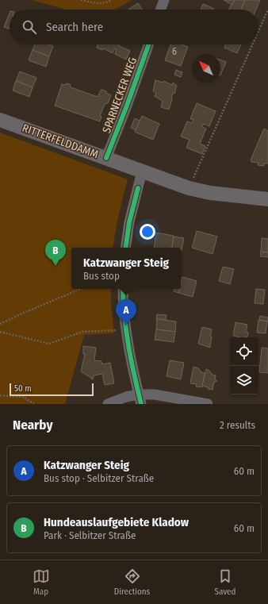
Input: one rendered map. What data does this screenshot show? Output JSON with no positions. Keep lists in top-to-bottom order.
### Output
{
  "streets": {
    "main road": ["RITTERFELDDAMM"],
    "street": ["SPARNECKER WEG"]
  },
  "crossings": [
    ["SPARNECKER WEG", "RITTERFELDDAMM"]
  ],
  "house_numbers": ["6"],
  "scale_bar": "50 m",
  "north": "top left",
  "page": {
    "search": "Search here",
    "pins": ["B", "A"],
    "popup": ["Katzwanger Steig", "Bus stop"],
    "scale": "50 m",
    "heading": ["Nearby", "2 results"],
    "list": [
      {
        "mark": "A",
        "name": "Katzwanger Steig",
        "note": "Bus stop · Selbitzer Straße",
        "value": "60 m"
      },
      {
        "mark": "B",
        "name": "Hundeauslaufgebiete Kladow",
        "note": "Park · Selbitzer Straße",
        "value": "60 m"
      }
    ],
    "nav": ["Map", "Directions", "Saved"]
  }
}
